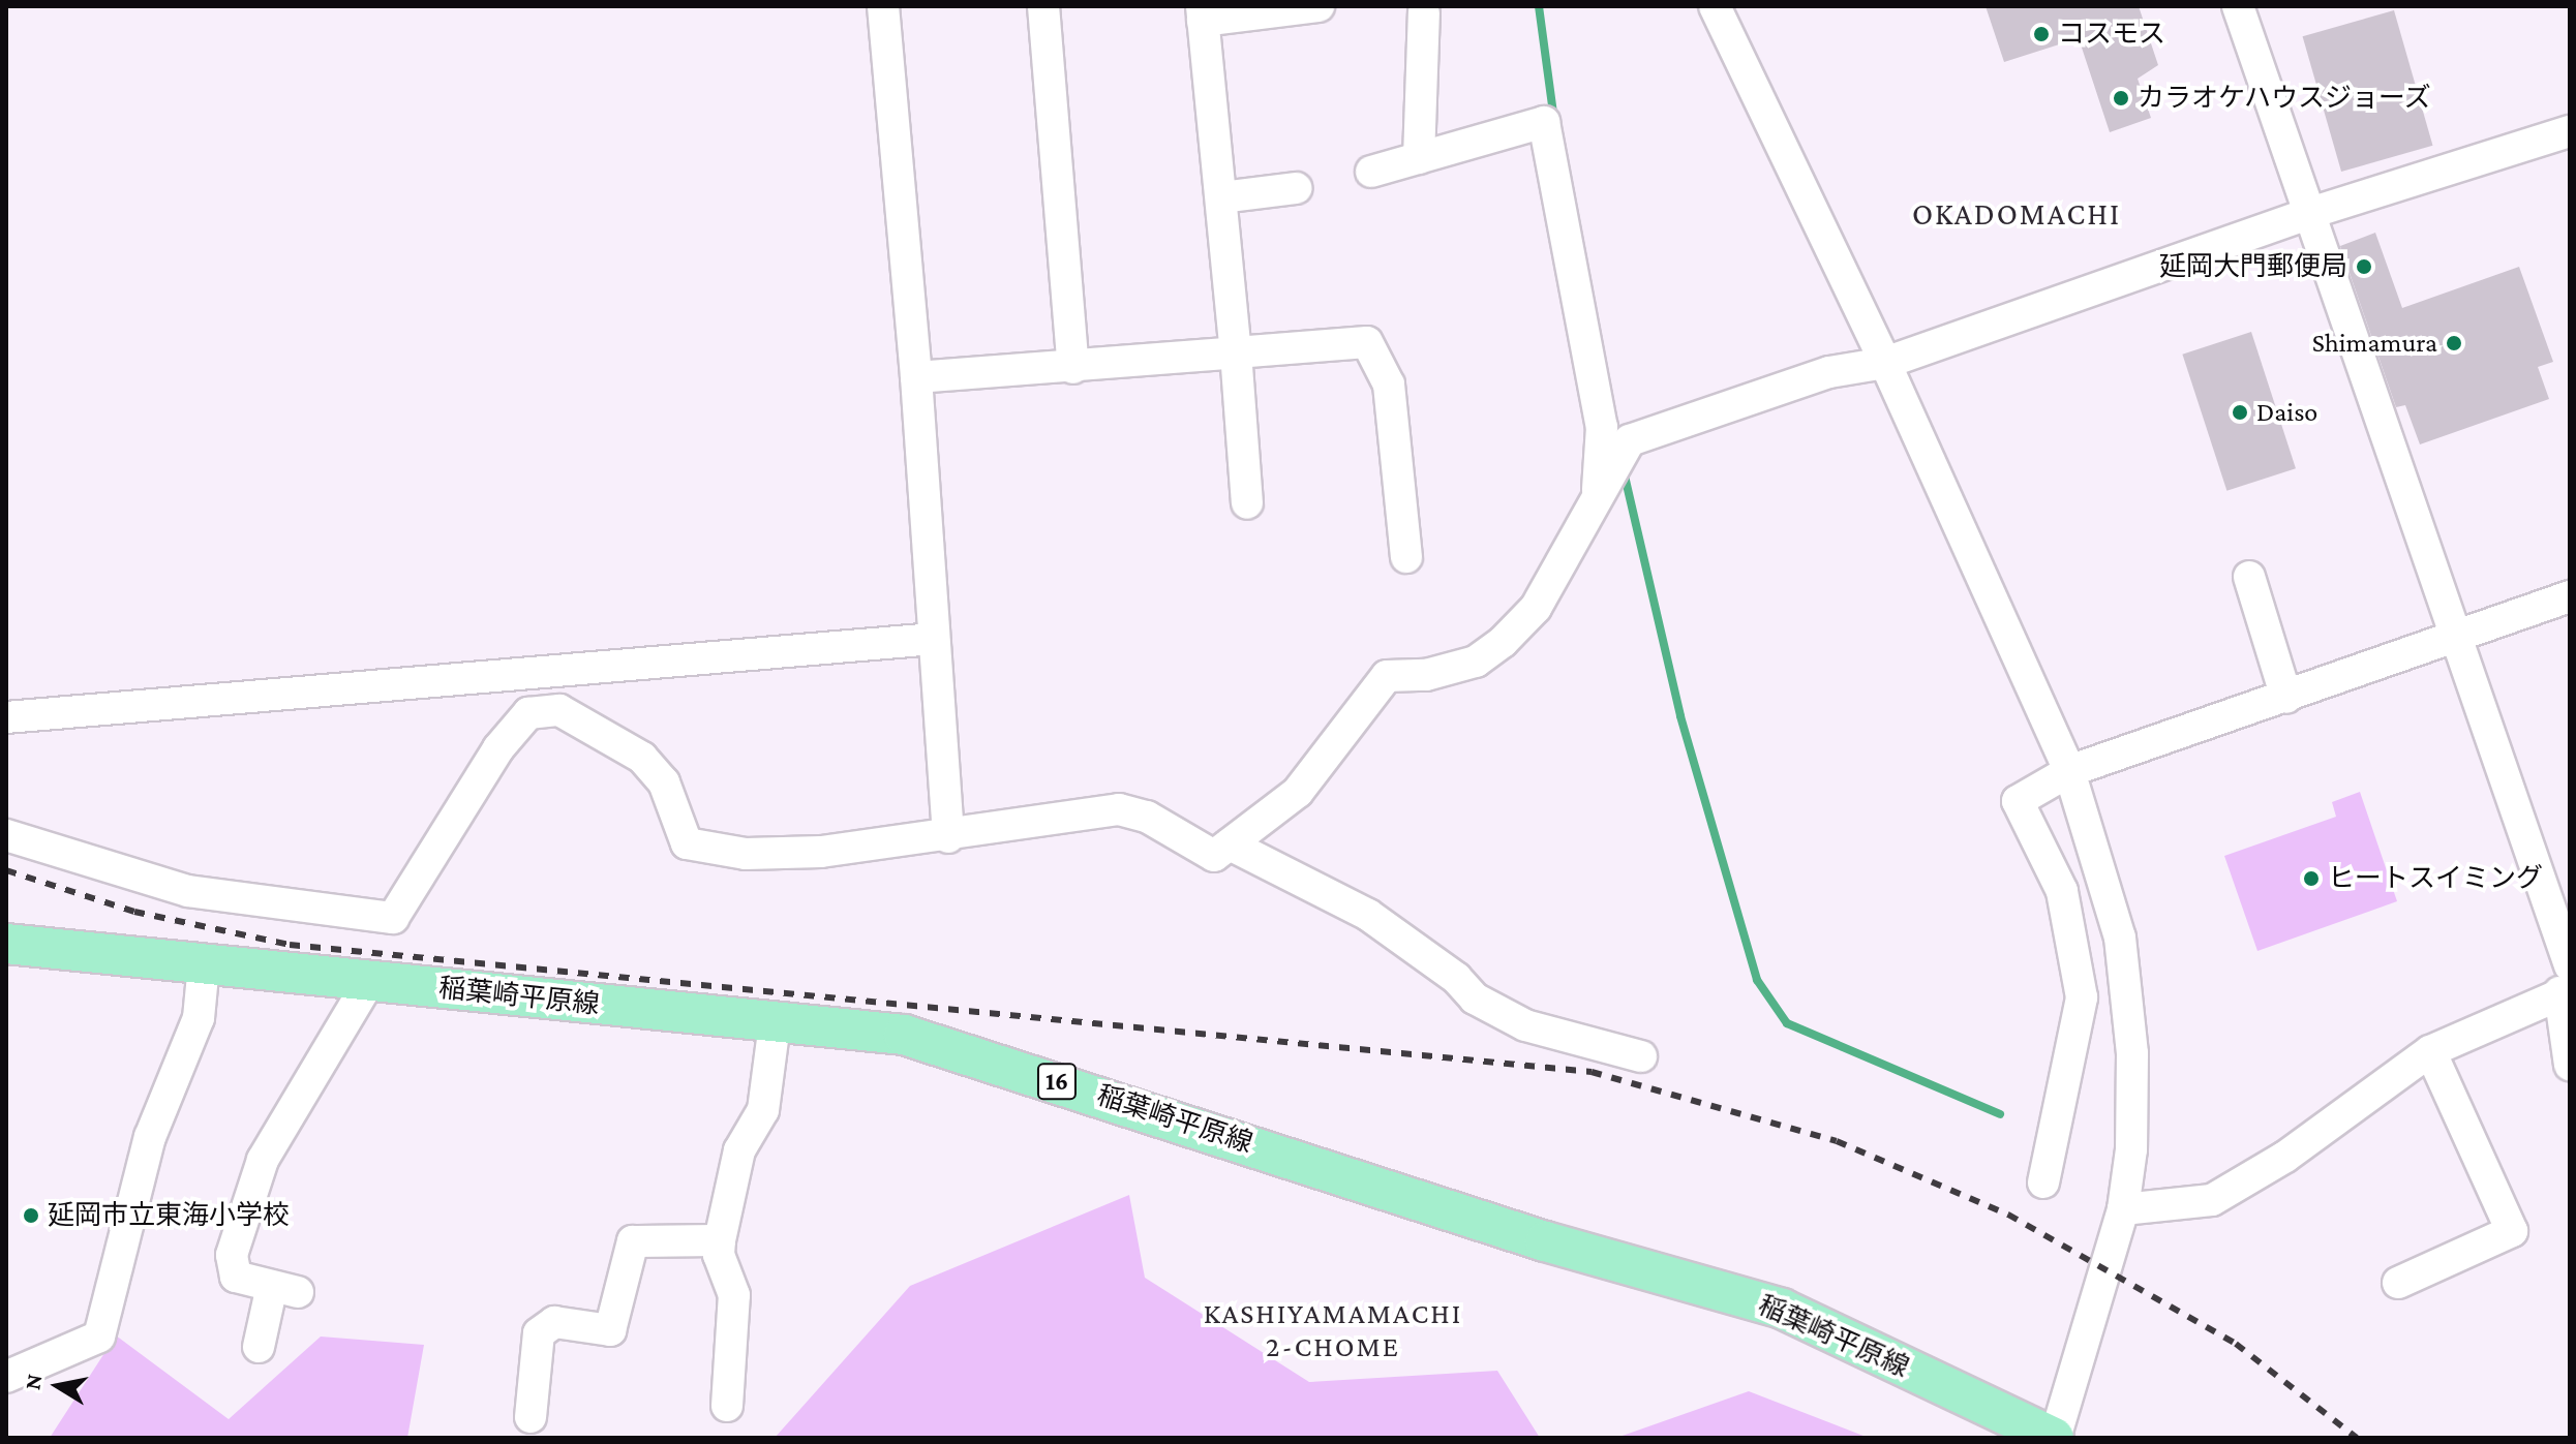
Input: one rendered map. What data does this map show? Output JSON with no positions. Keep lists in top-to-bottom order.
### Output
{
  "streets": {
    "main road": ["稲葉崎平原線", "16"]
  },
  "districts": ["OKADOMACHI", "KASHIYAMAMACHI 2-CHOME"],
  "places": [
    "コスモス",
    "カラオケハウスジョーズ",
    "延岡大門郵便局",
    "Shimamura",
    "Daiso",
    "ヒートスイミング",
    "延岡市立東海小学校"
  ],
  "north": "left"
}
